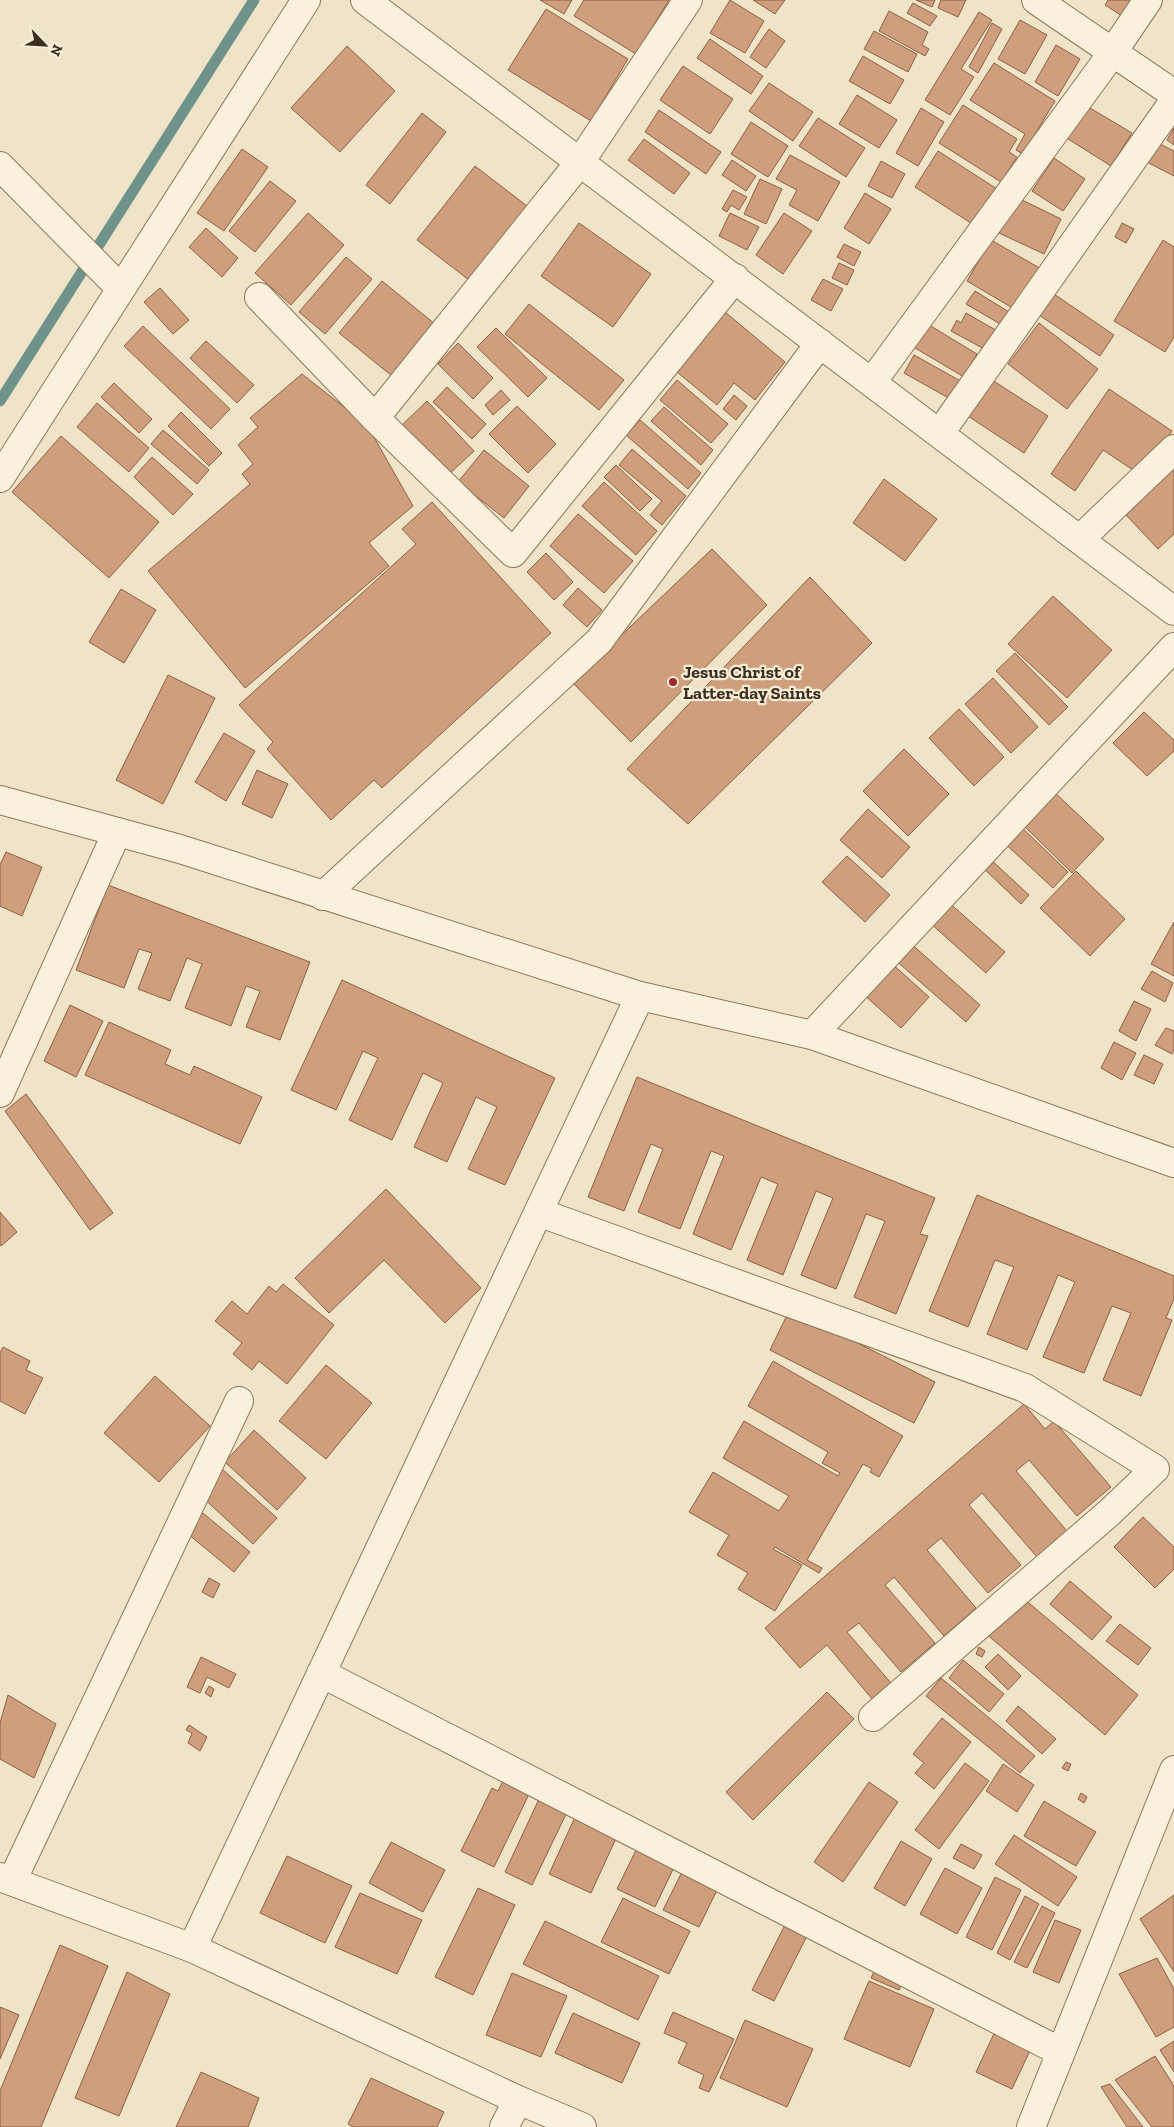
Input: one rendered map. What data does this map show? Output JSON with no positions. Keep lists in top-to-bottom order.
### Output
{
  "places": ["Jesus Christ of Latter-day Saints"],
  "north": "bottom right"
}
